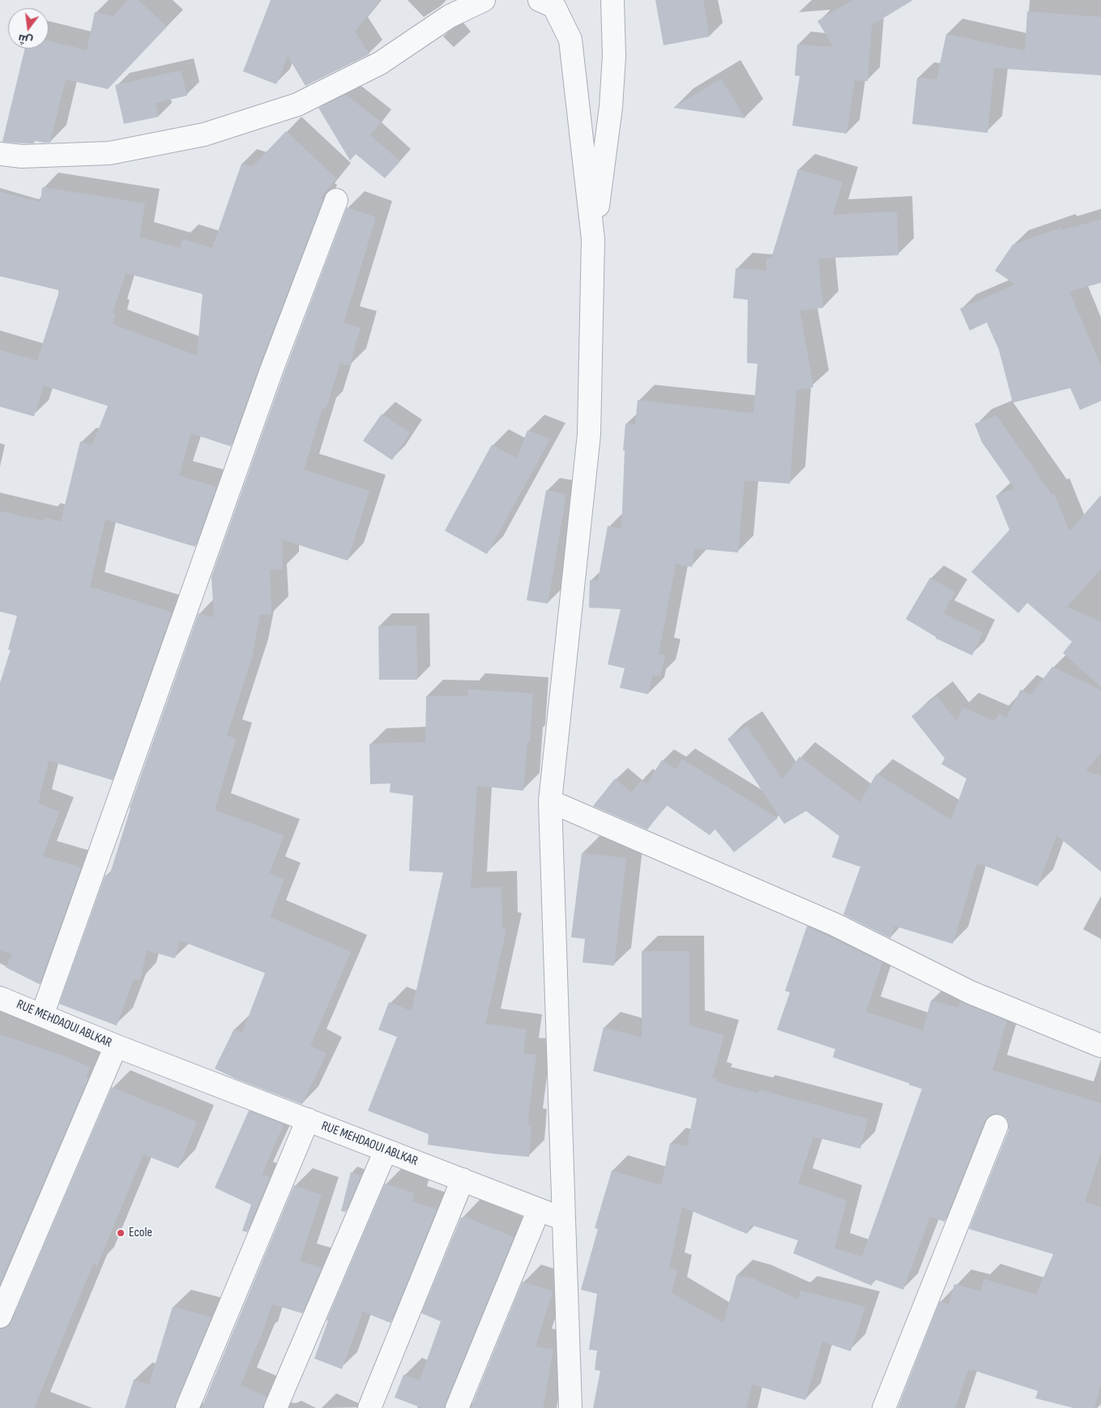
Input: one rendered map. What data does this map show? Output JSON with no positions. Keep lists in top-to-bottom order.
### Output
{
  "streets": {
    "street": ["RUE MEHDAOUI ABLKAR"]
  },
  "places": ["Ecole"],
  "north": "bottom"
}
